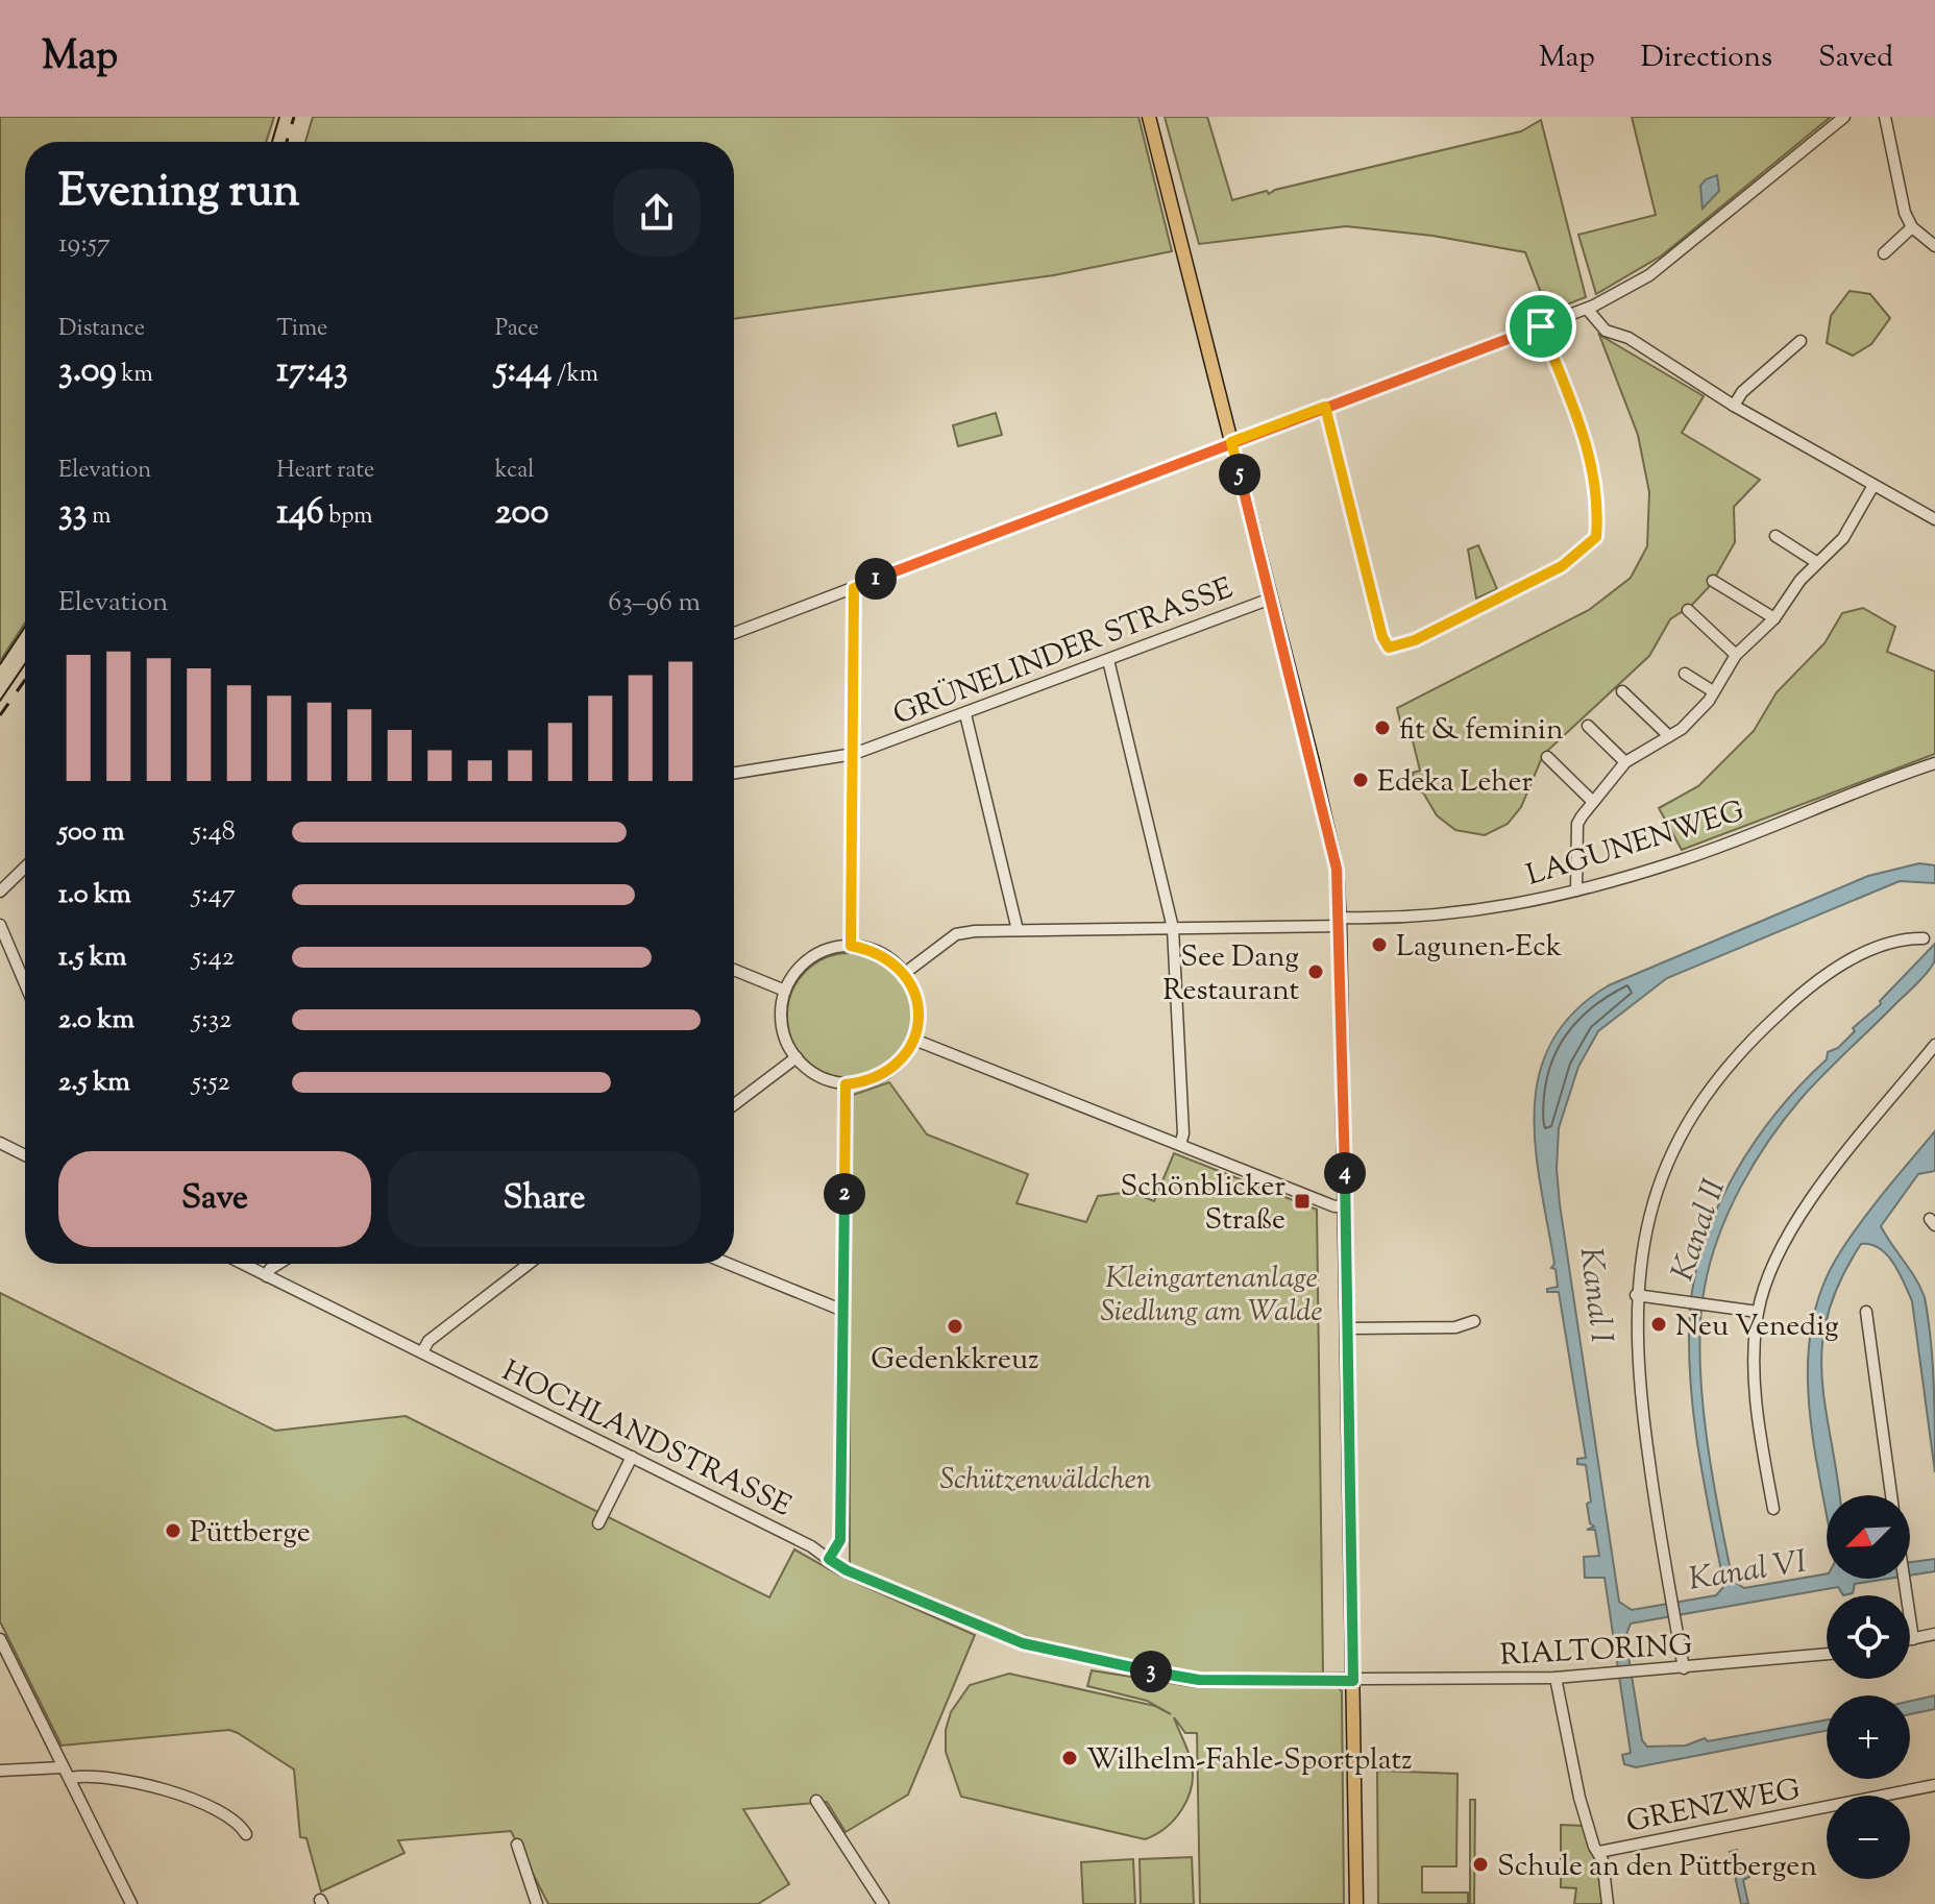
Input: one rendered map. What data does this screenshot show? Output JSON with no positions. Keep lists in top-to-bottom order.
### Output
{
  "streets": {
    "street": [
      "GRÜNELINDER STRASSE",
      "LAGUNENWEG",
      "HOCHLANDSTRASSE",
      "RIALTORING",
      "GRENZWEG"
    ]
  },
  "crossings": [
    ["HOCHLANDSTRASSE", "RIALTORING"]
  ],
  "water": ["Kanal II", "Kanal I", "Kanal VI"],
  "parks": ["Kleingartenanlage Siedlung am Walde", "Schützenwäldchen"],
  "places": {
    "other": [
      "fit & feminin",
      "Edeka Leher",
      "Lagunen-Eck",
      "See Dang Restaurant",
      "Neu Venedig",
      "Gedenkkreuz",
      "Püttberge",
      "Wilhelm-Fahle-Sportplatz",
      "Schule an den Püttbergen"
    ],
    "transit": ["Schönblicker Straße"]
  },
  "north": "bottom left",
  "page": {
    "header": "Map",
    "nav": ["Map", "Directions", "Saved"],
    "heading": ["Evening run", "19:57"],
    "stats": [
      ["Distance", "3.09 km"],
      ["Time", "17:43"],
      ["Pace", "5:44 /km"],
      ["Elevation", "33 m"],
      ["Heart rate", "146 bpm"],
      ["kcal", "200"]
    ],
    "pins": [
      "5",
      "1",
      "4",
      "2",
      "3"
    ],
    "chart": ["Elevation", "63–96 m"],
    "list": [
      {
        "name": "500 m",
        "note": "5:48"
      },
      {
        "name": "1.0 km",
        "note": "5:47"
      },
      {
        "name": "1.5 km",
        "note": "5:42"
      },
      {
        "name": "2.0 km",
        "note": "5:32"
      },
      {
        "name": "2.5 km",
        "note": "5:52"
      }
    ],
    "buttons": ["Save", "Share"],
    "map_buttons": ["+", "−"]
  }
}
